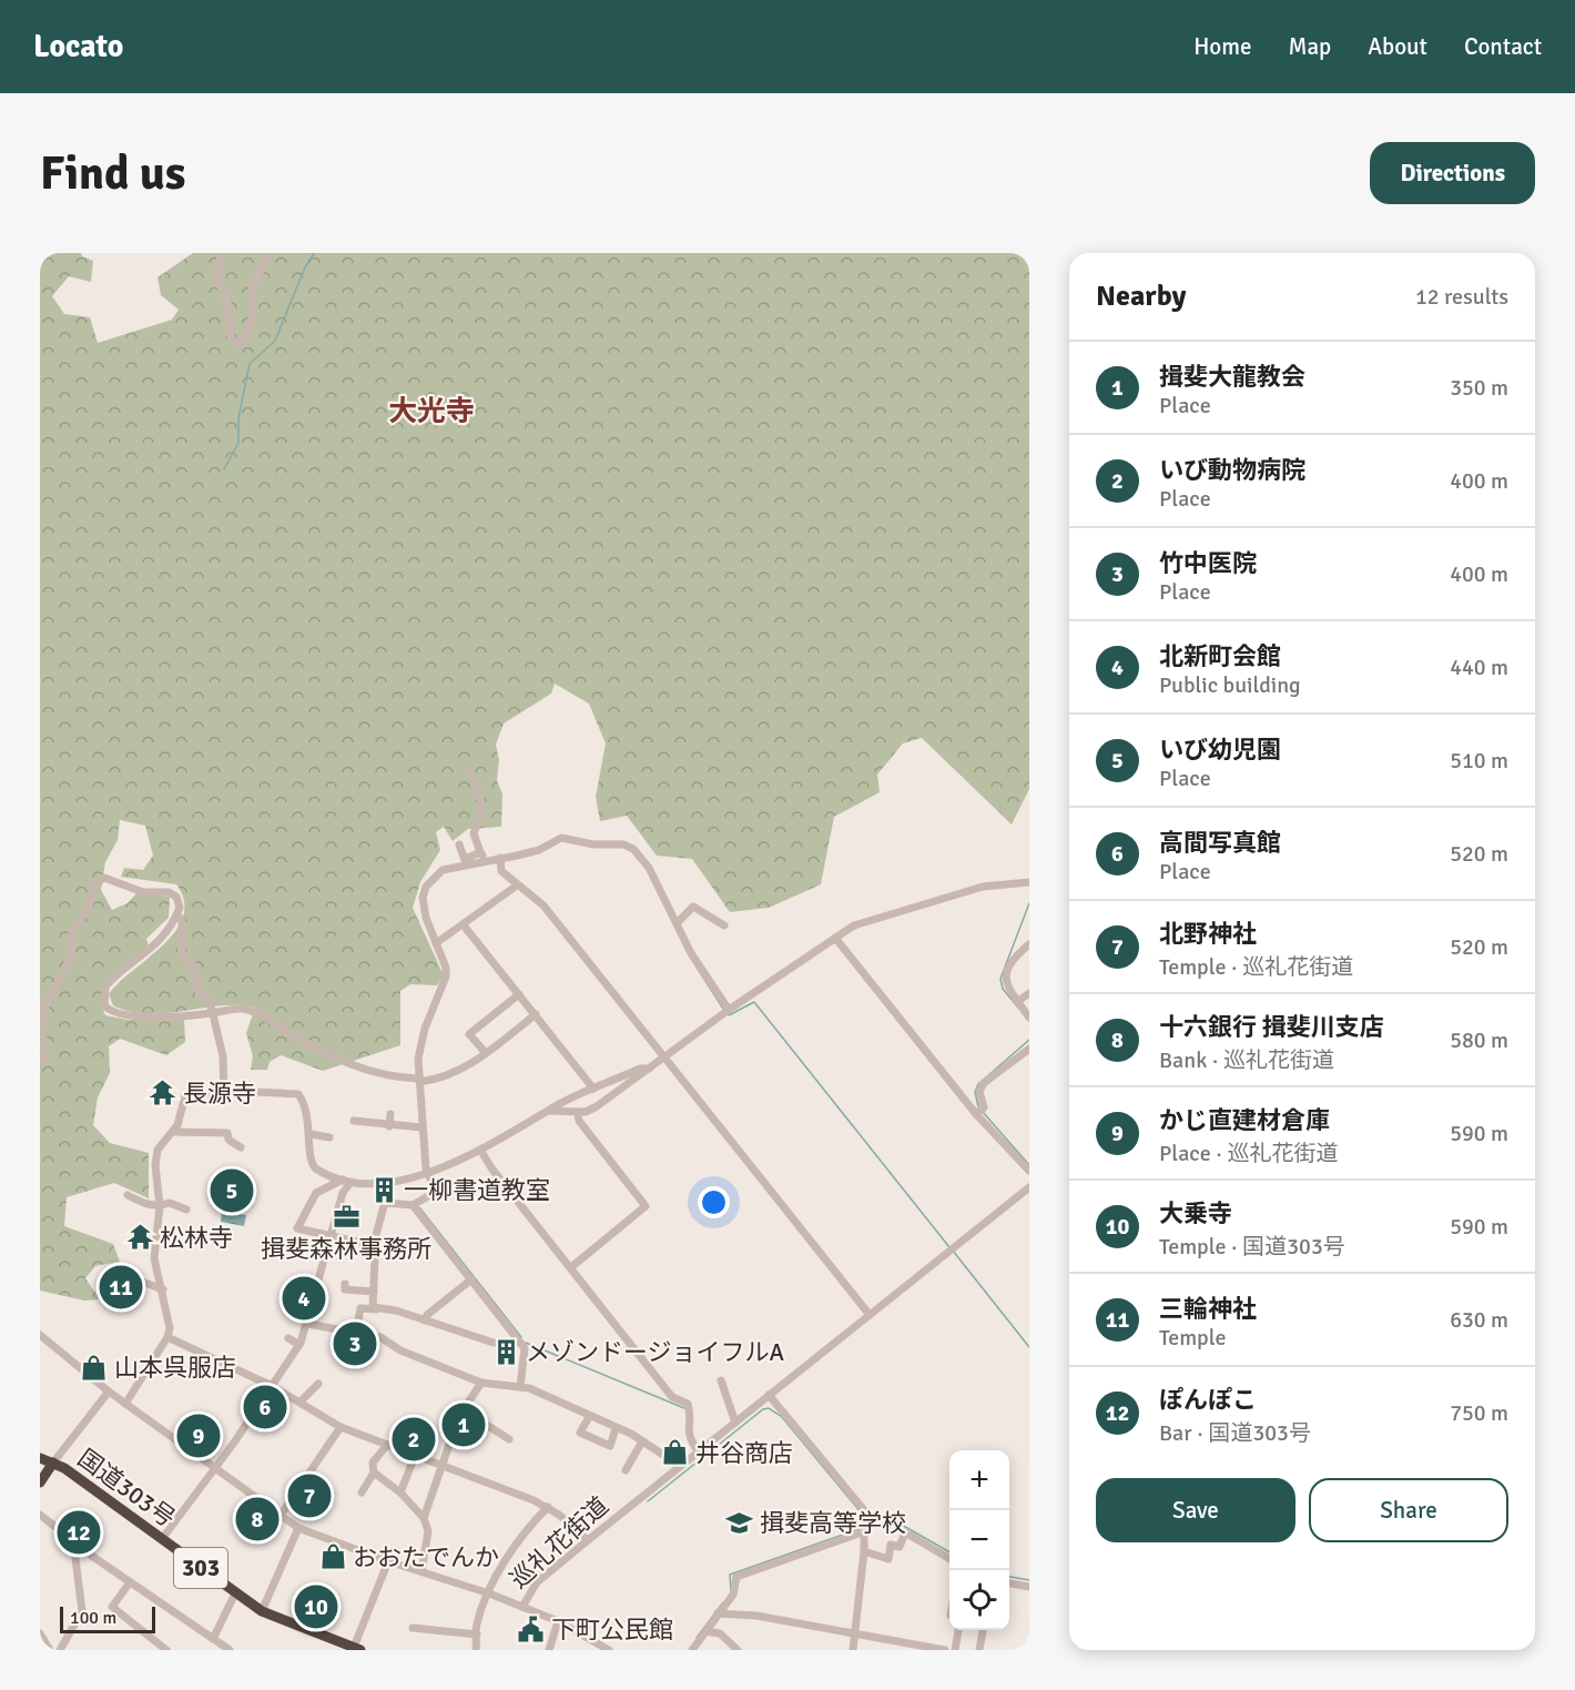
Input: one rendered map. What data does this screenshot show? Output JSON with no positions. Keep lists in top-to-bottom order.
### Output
{
  "streets": {
    "highway": ["国道303号", "303"],
    "street": ["巡礼花街道"]
  },
  "districts": ["大光寺"],
  "places": {
    "temple": ["長源寺", "松林寺"],
    "building": ["一柳書道教室", "メゾンドージョイフルA"],
    "office": ["揖斐森林事務所"],
    "shop": ["山本呉服店", "井谷商店", "おおたでんか"],
    "school or university": ["揖斐高等学校"],
    "public building": ["下町公民館"]
  },
  "scale_bar": "100 m",
  "page": {
    "header": "Locato",
    "nav": [
      "Home",
      "Map",
      "About",
      "Contact"
    ],
    "buttons": [
      "Directions",
      ["Save", "Share"]
    ],
    "title": "Find us",
    "heading": ["Nearby", "12 results"],
    "list": [
      {
        "mark": "1",
        "name": "揖斐大龍教会",
        "note": "Place",
        "value": "350 m"
      },
      {
        "mark": "2",
        "name": "いび動物病院",
        "note": "Place",
        "value": "400 m"
      },
      {
        "mark": "3",
        "name": "竹中医院",
        "note": "Place",
        "value": "400 m"
      },
      {
        "mark": "4",
        "name": "北新町会館",
        "note": "Public building",
        "value": "440 m"
      },
      {
        "mark": "5",
        "name": "いび幼児園",
        "note": "Place",
        "value": "510 m"
      },
      {
        "mark": "6",
        "name": "高間写真館",
        "note": "Place",
        "value": "520 m"
      },
      {
        "mark": "7",
        "name": "北野神社",
        "note": "Temple · 巡礼花街道",
        "value": "520 m"
      },
      {
        "mark": "8",
        "name": "十六銀行 揖斐川支店",
        "note": "Bank · 巡礼花街道",
        "value": "580 m"
      },
      {
        "mark": "9",
        "name": "かじ直建材倉庫",
        "note": "Place · 巡礼花街道",
        "value": "590 m"
      },
      {
        "mark": "10",
        "name": "大乗寺",
        "note": "Temple · 国道303号",
        "value": "590 m"
      },
      {
        "mark": "11",
        "name": "三輪神社",
        "note": "Temple",
        "value": "630 m"
      },
      {
        "mark": "12",
        "name": "ぽんぽこ",
        "note": "Bar · 国道303号",
        "value": "750 m"
      }
    ],
    "pins": [
      "5",
      "11",
      "4",
      "3",
      "6",
      "1",
      "9",
      "2",
      "7",
      "8",
      "12",
      "10"
    ],
    "map_buttons": ["+", "−"],
    "scale": "100 m"
  }
}
